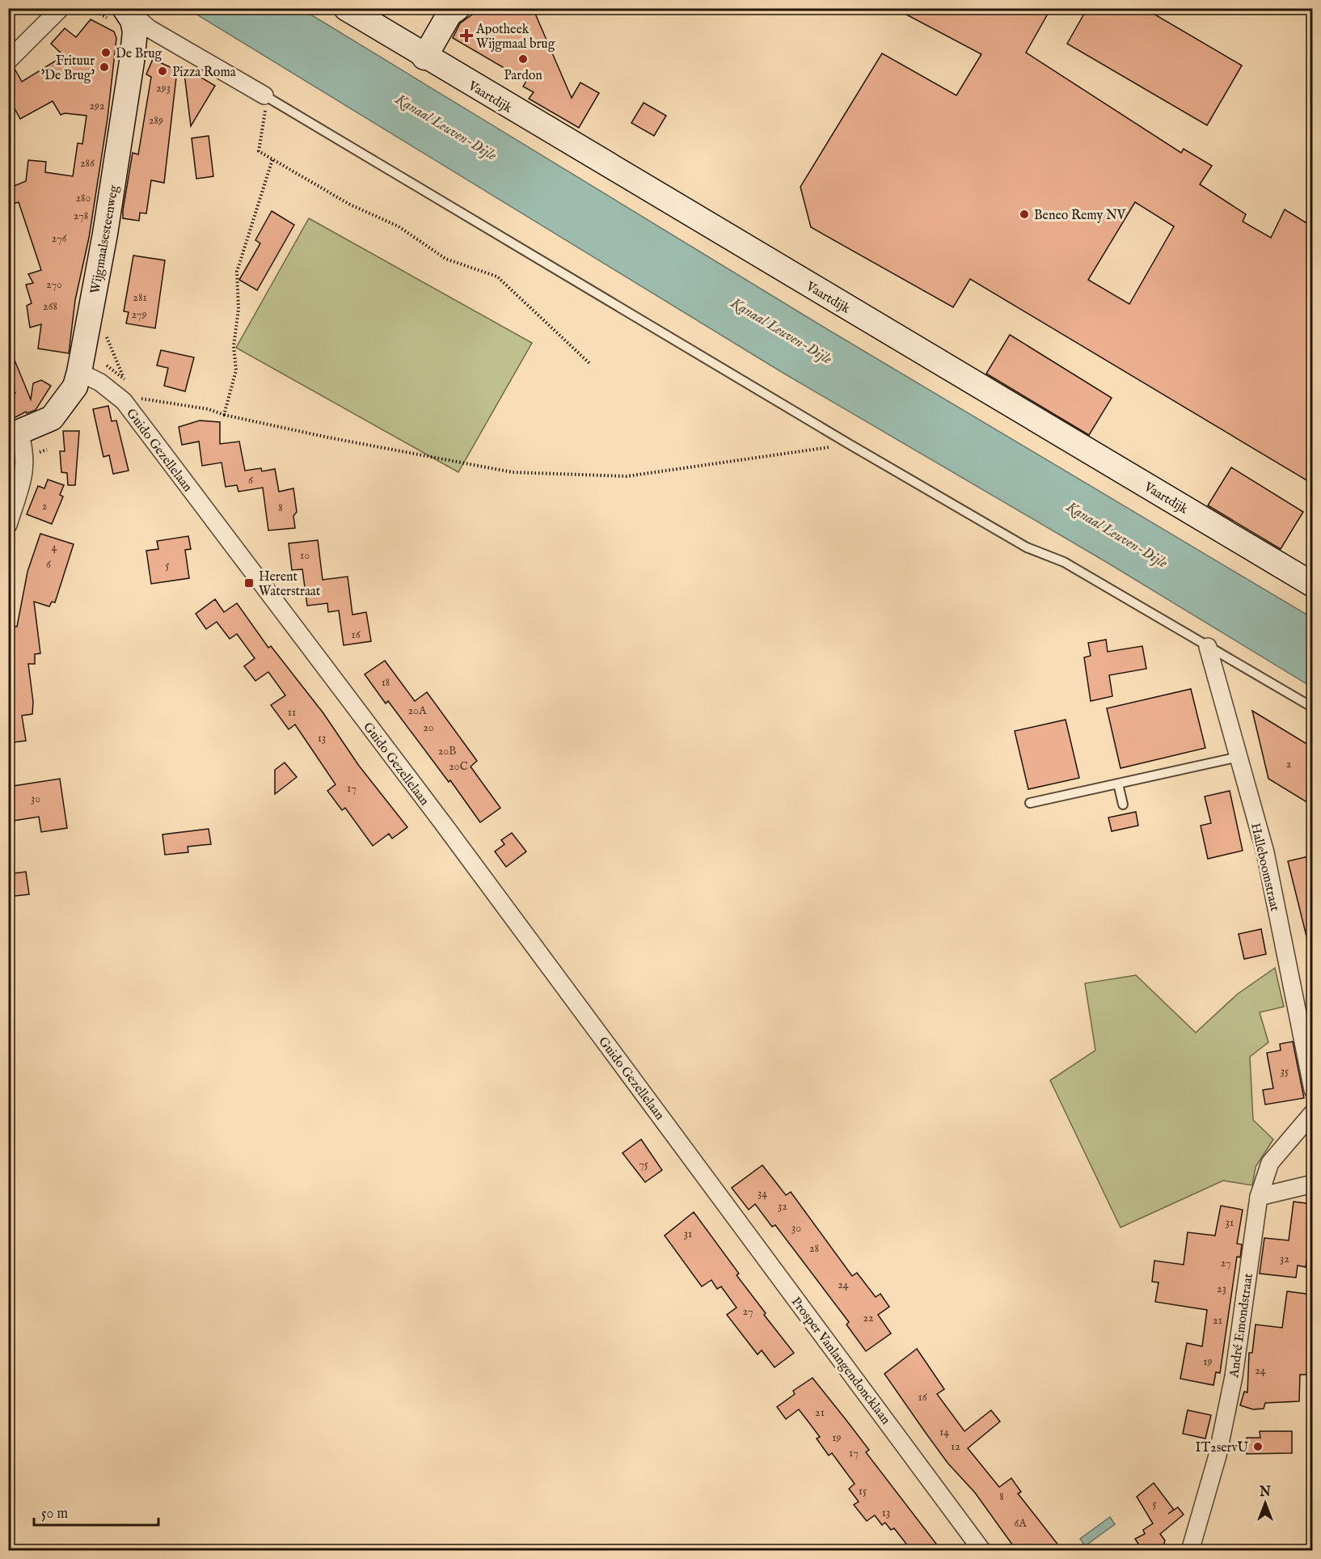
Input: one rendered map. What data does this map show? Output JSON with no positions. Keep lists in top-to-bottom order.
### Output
{
  "streets": {
    "street": [
      "Vaartdijk",
      "Wijgmaalsesteenweg",
      "Guido Gezellelaan",
      "Halleboomstraat",
      "André Emondstraat",
      "Prosper Vanlangendoncklaan"
    ]
  },
  "crossings": [
    ["Wijgmaalsesteenweg", "Guido Gezellelaan"],
    ["Guido Gezellelaan", "Prosper Vanlangendoncklaan"]
  ],
  "water": ["Kanaal Leuven-Dijle"],
  "places": {
    "health": ["Apotheek Wijgmaal brug"],
    "other": [
      "De Brug",
      "Pardon",
      "Frituur 'De Brug'",
      "Pizza Roma",
      "Beneo Remy NV",
      "IT2servU"
    ],
    "transit": ["Herent Waterstraat"]
  },
  "house_numbers": [
    "293",
    "292",
    "289",
    "286",
    "280",
    "278",
    "276",
    "270",
    "281",
    "268",
    "279",
    "6",
    "2",
    "8",
    "4",
    "10",
    "6",
    "5",
    "16",
    "18",
    "20A",
    "11",
    "20",
    "13",
    "20B",
    "2",
    "20C",
    "17",
    "30",
    "35",
    "75",
    "34",
    "32",
    "31",
    "30",
    "31",
    "28",
    "32",
    "27",
    "24",
    "23",
    "27",
    "22",
    "21",
    "19",
    "24",
    "16",
    "21",
    "14",
    "19",
    "12",
    "17",
    "15",
    "8",
    "5",
    "13",
    "6A"
  ],
  "scale_bar": "50 m",
  "north": "top"
}
